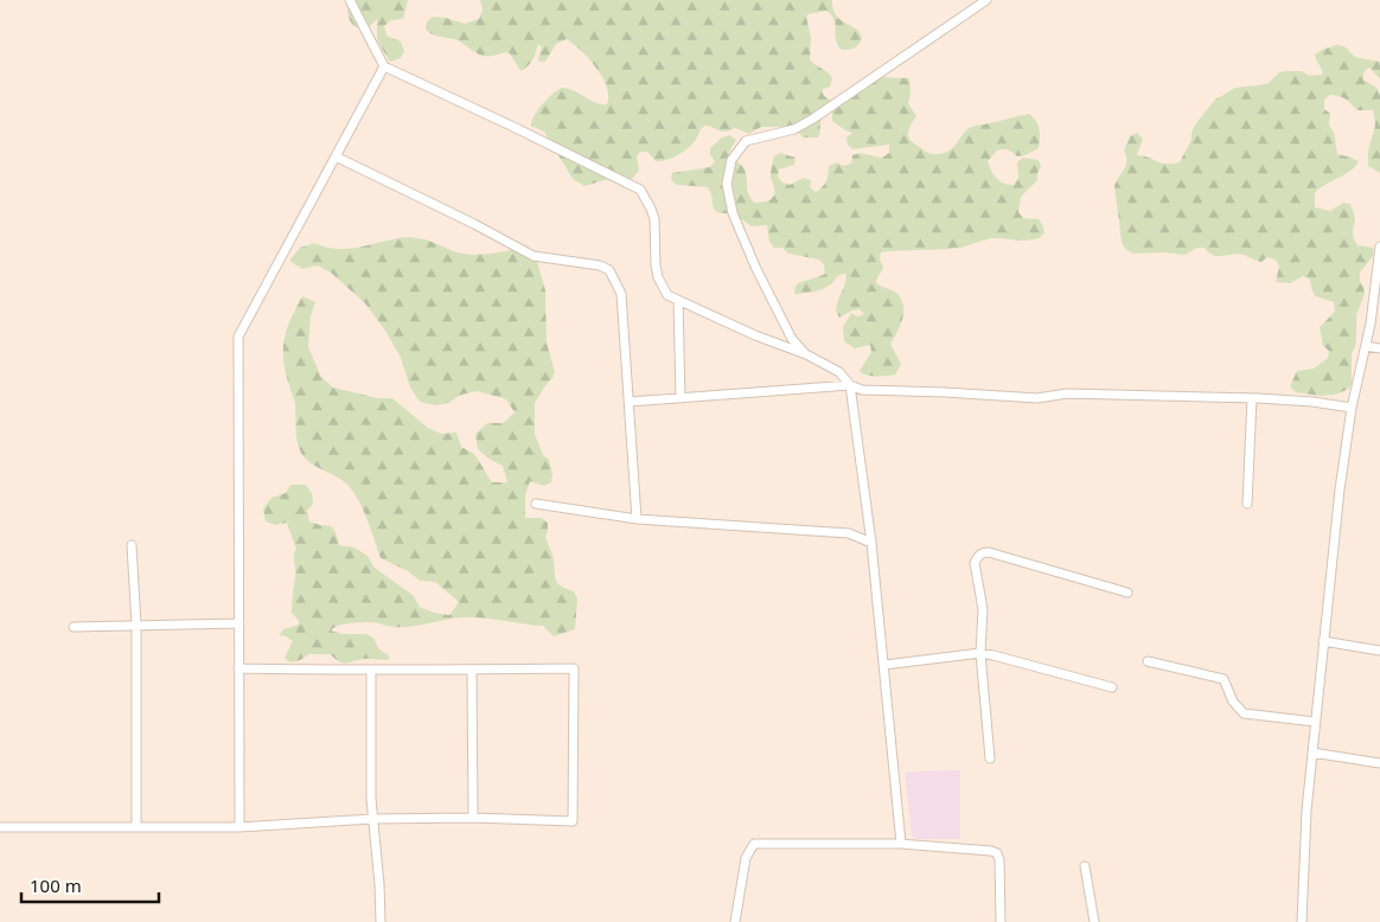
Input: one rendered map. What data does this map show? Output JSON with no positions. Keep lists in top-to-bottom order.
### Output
{
  "scale_bar": "100 m"
}
